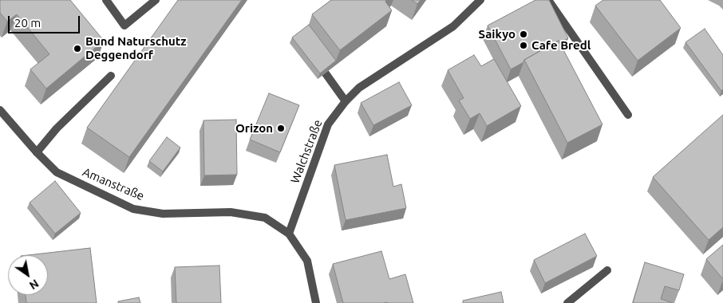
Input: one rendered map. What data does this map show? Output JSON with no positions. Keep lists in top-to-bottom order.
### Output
{
  "streets": {
    "street": ["Walchstraße", "Amanstraße"]
  },
  "crossings": [
    ["Walchstraße", "Amanstraße"]
  ],
  "places": [
    "Saikyo",
    "Cafe Bredl",
    "Bund Naturschutz Deggendorf",
    "Orizon"
  ],
  "scale_bar": "20 m",
  "north": "bottom right"
}
